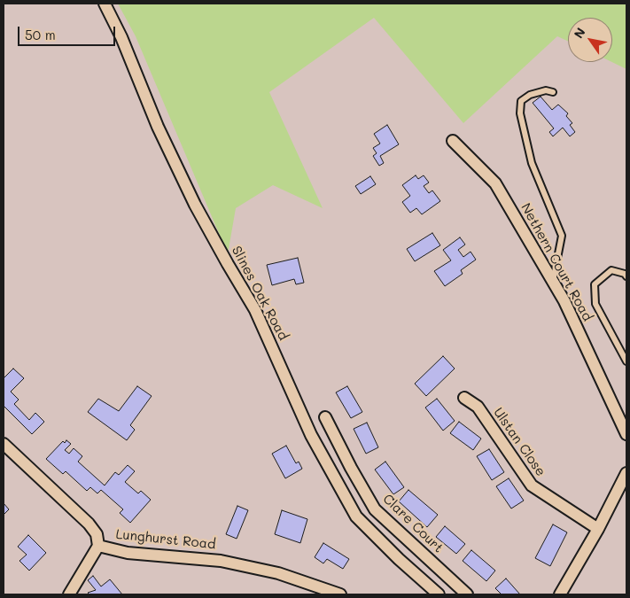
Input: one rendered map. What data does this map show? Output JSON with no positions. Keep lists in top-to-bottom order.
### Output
{
  "streets": {
    "street": [
      "Nethern Court Road",
      "Slines Oak Road",
      "Ulstan Close",
      "Clare Court",
      "Lunghurst Road"
    ]
  },
  "scale_bar": "50 m",
  "north": "top left"
}
